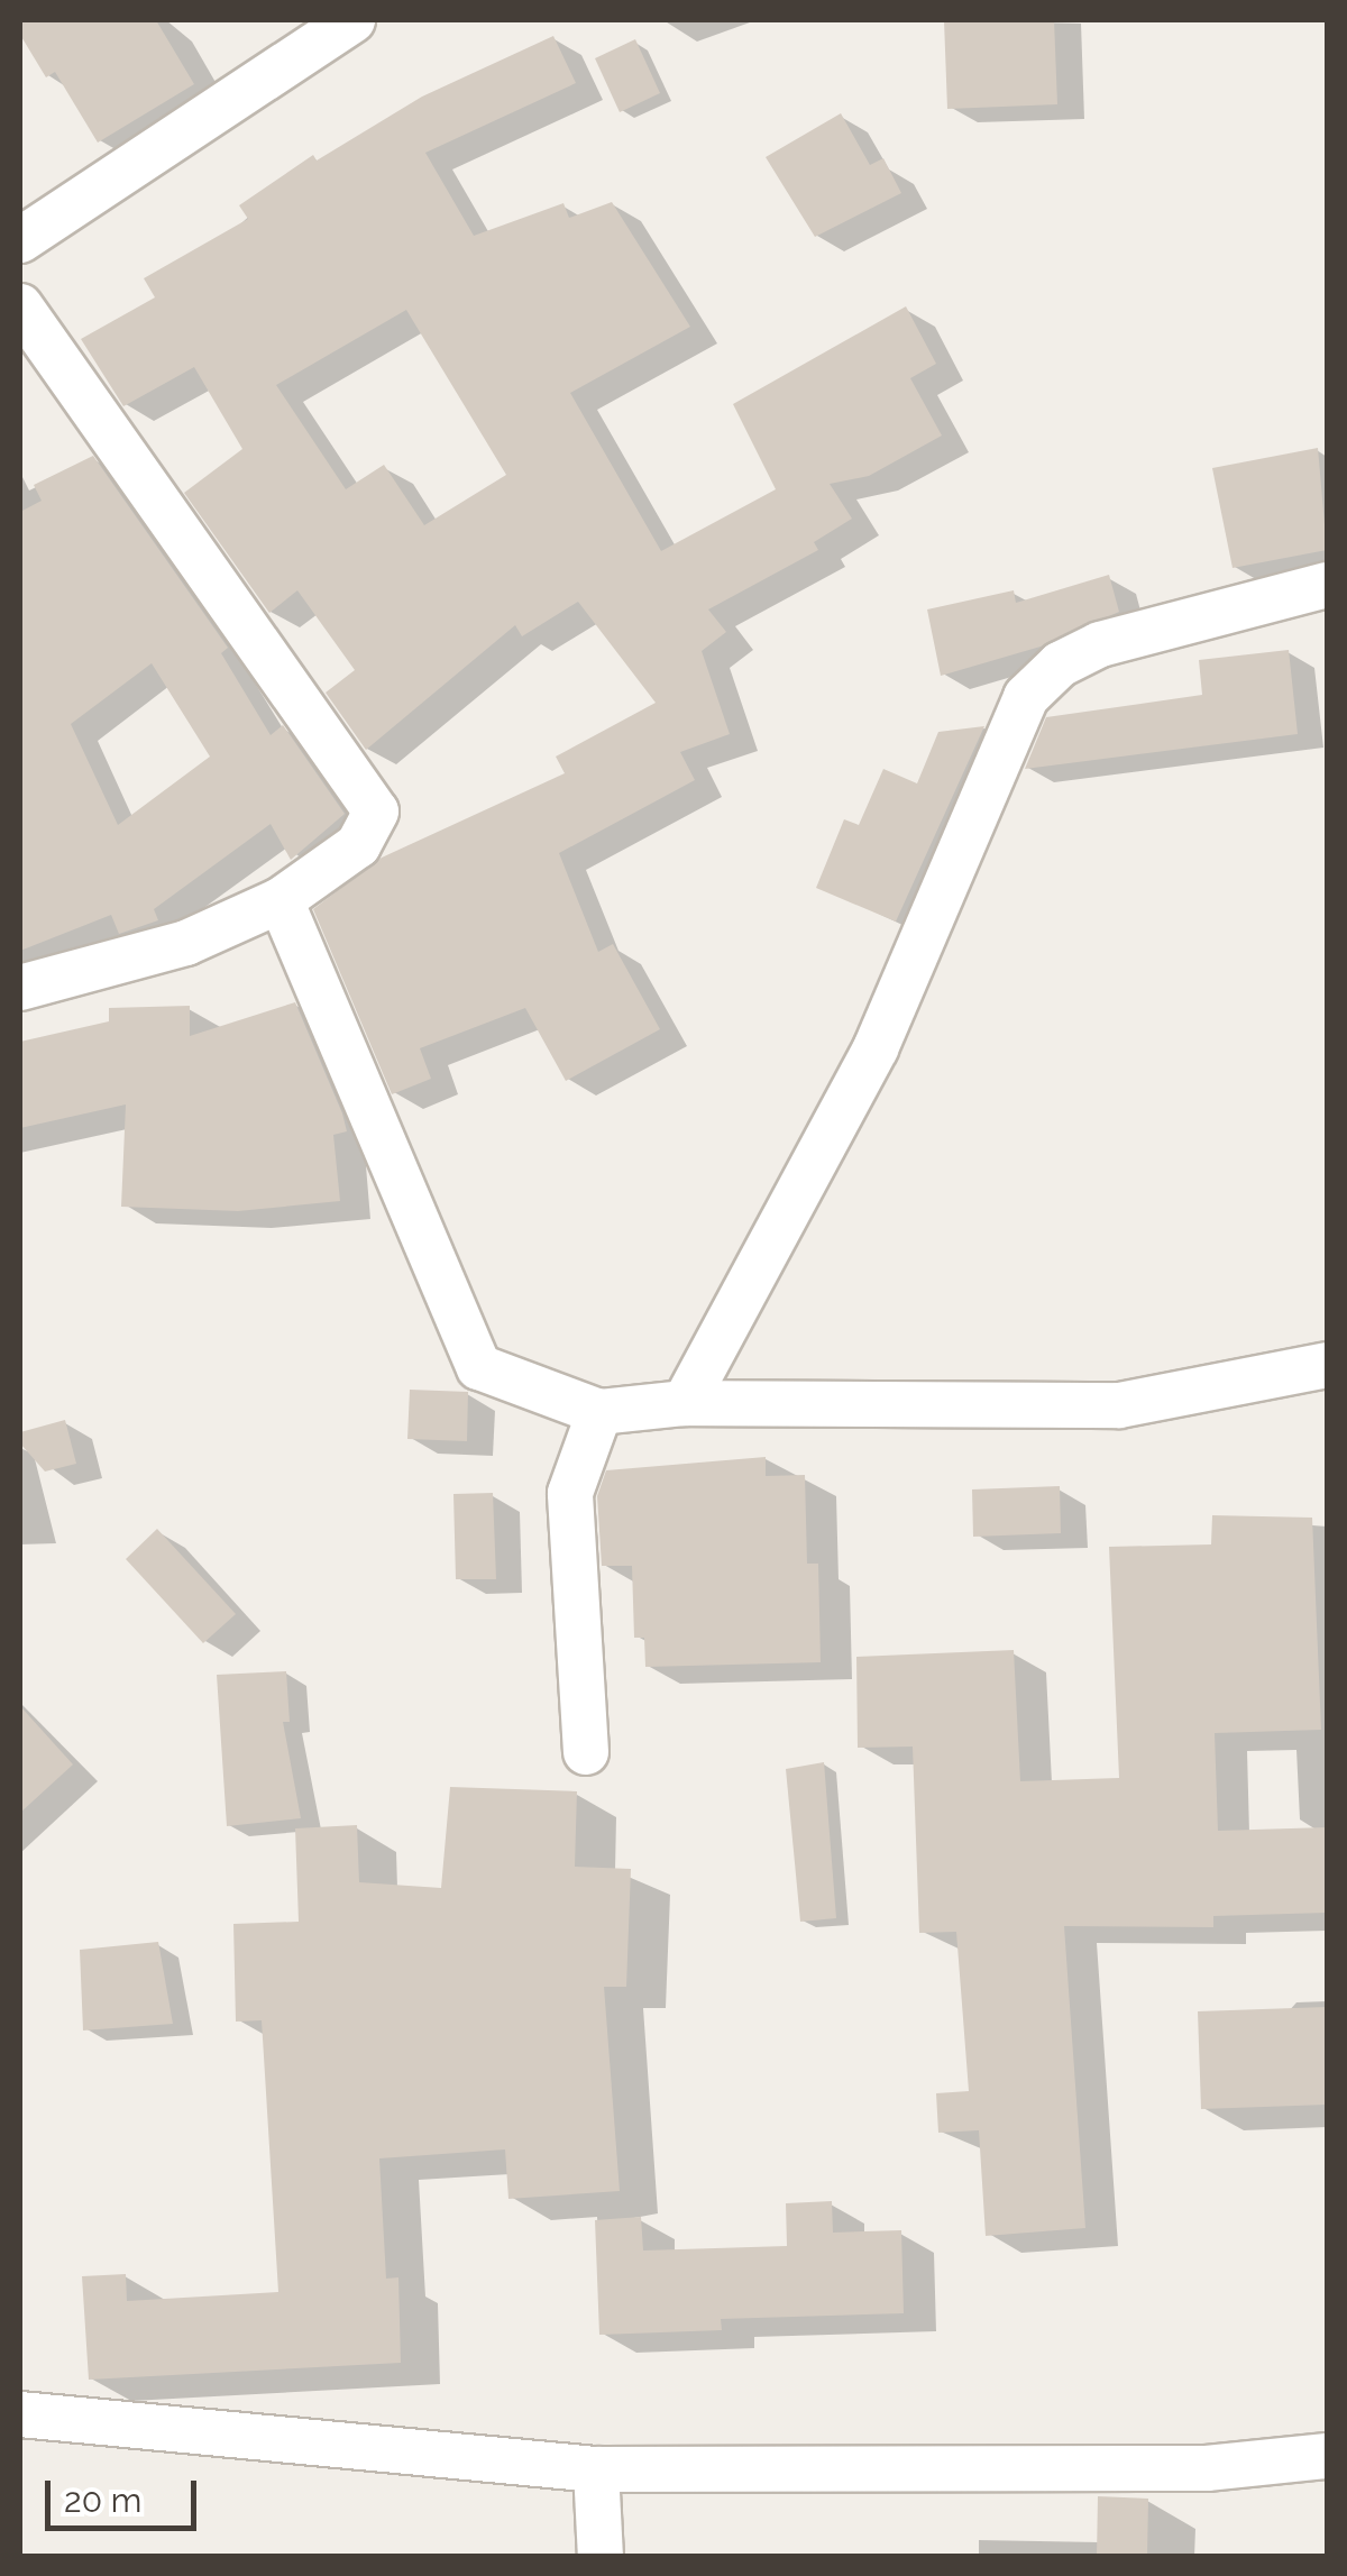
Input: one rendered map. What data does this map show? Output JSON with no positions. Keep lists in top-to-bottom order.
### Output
{
  "scale_bar": "20 m"
}
